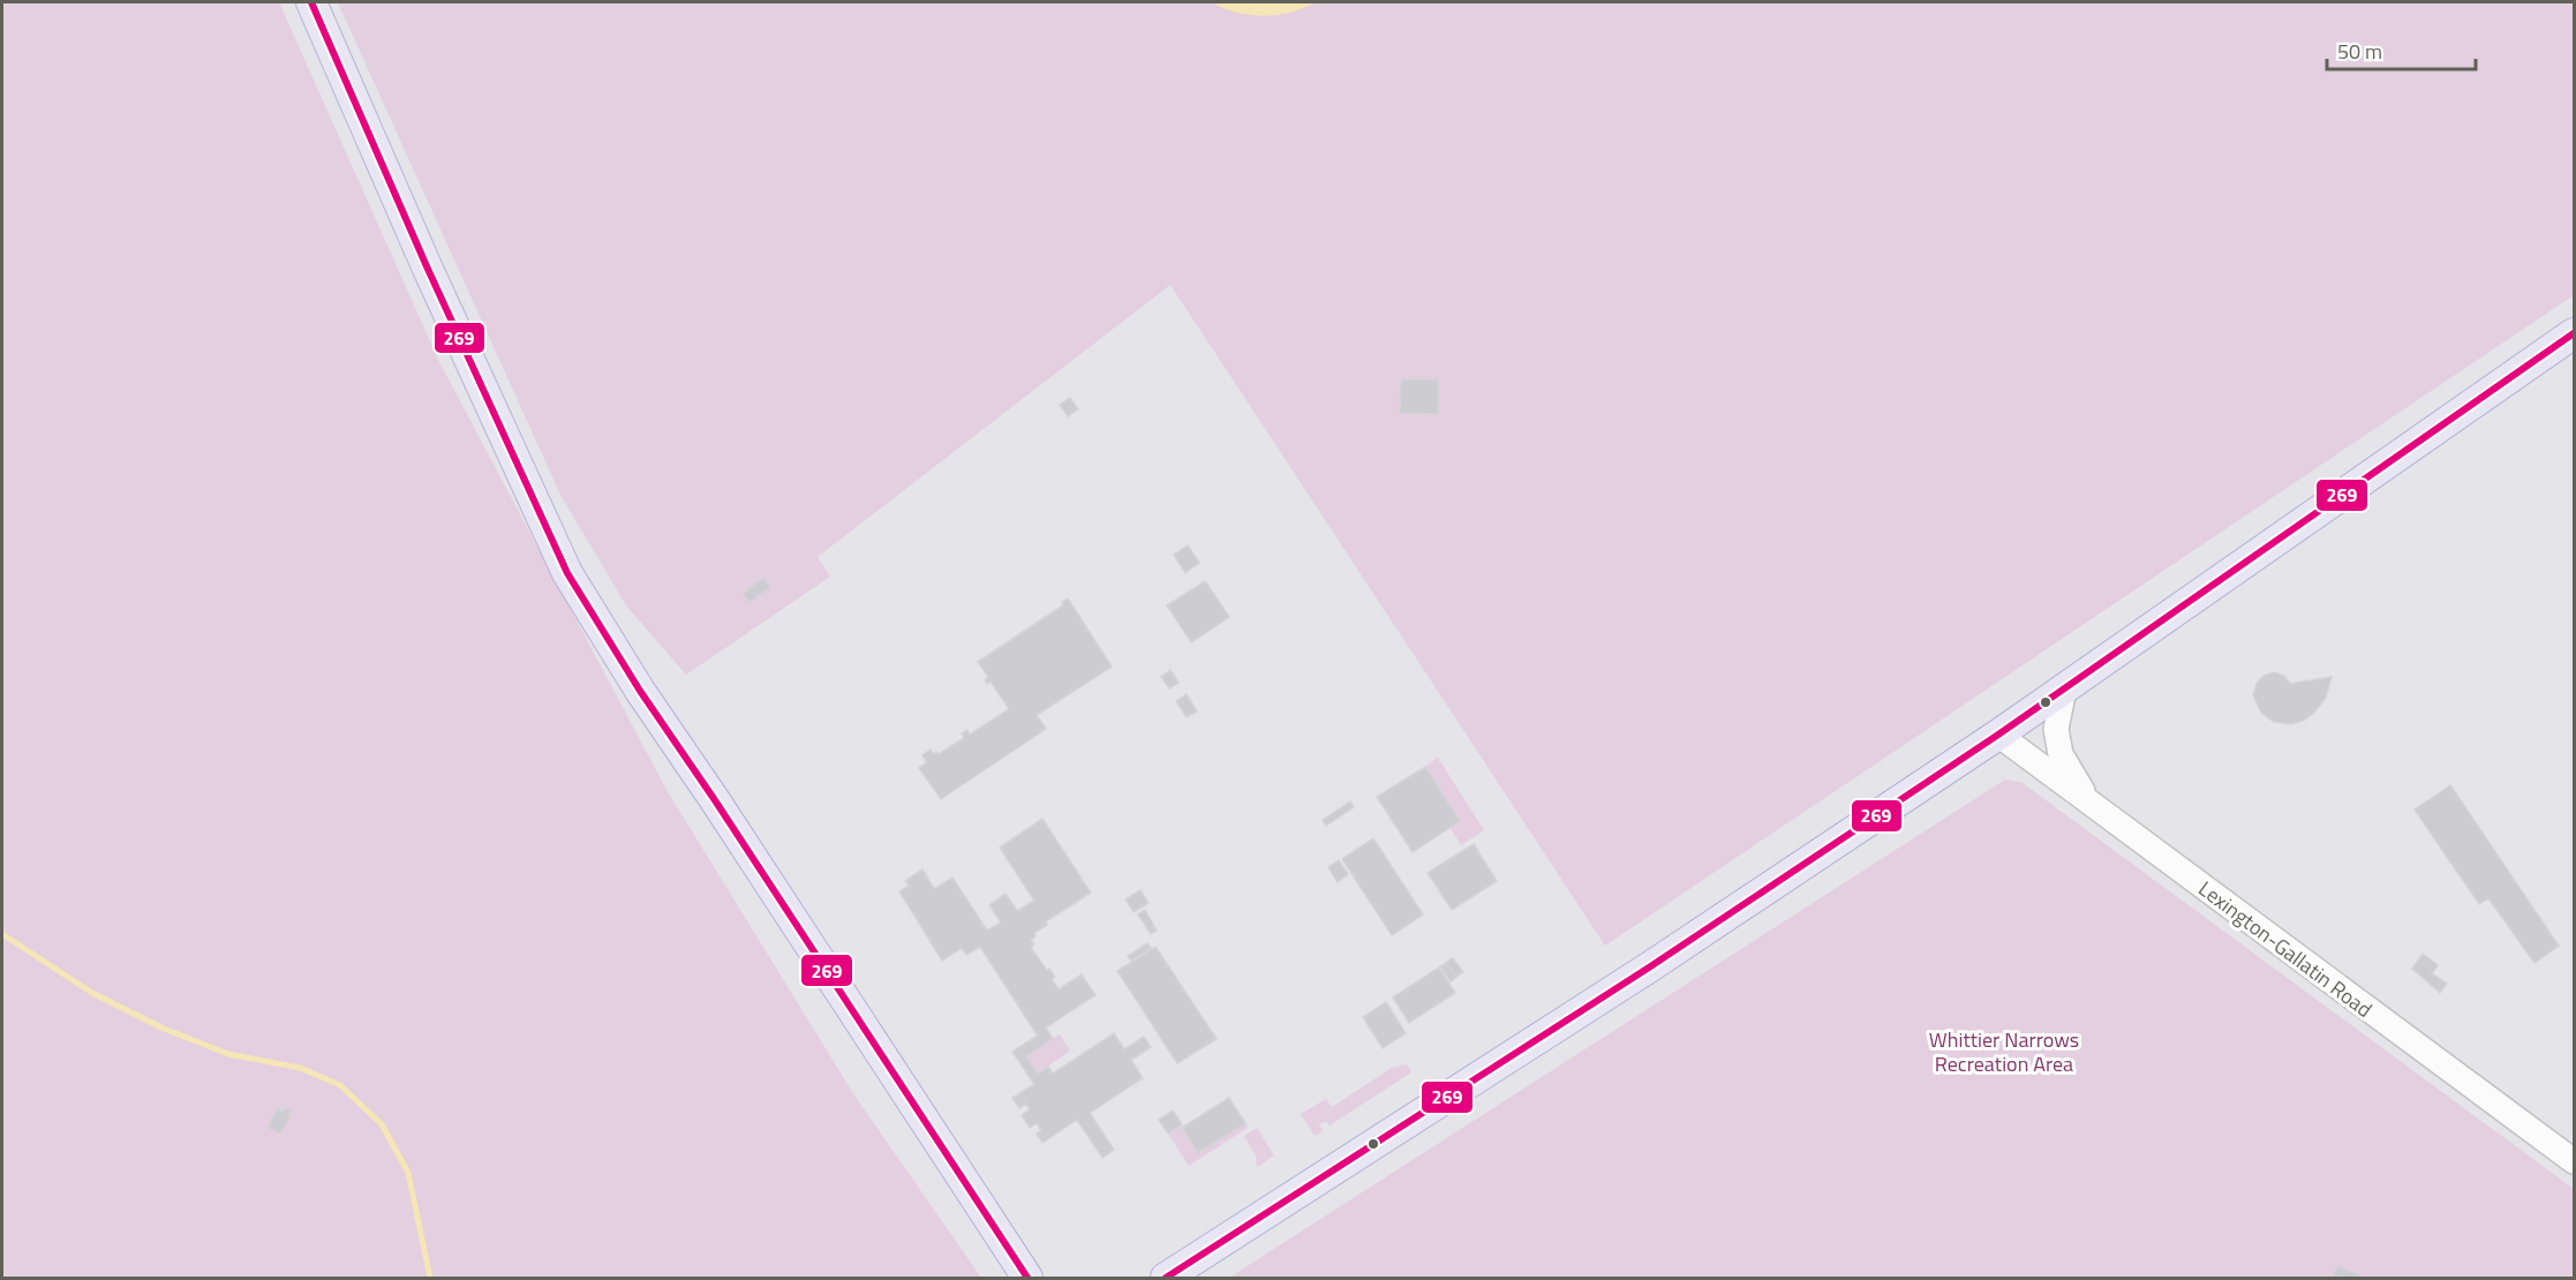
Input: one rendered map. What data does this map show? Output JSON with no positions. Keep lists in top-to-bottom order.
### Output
{
  "streets": {
    "street": ["Lexington-Gallatin Road"]
  },
  "parks": ["Whittier Narrows Recreation Area"],
  "lines": ["transit line 269"],
  "scale_bar": "50 m"
}
